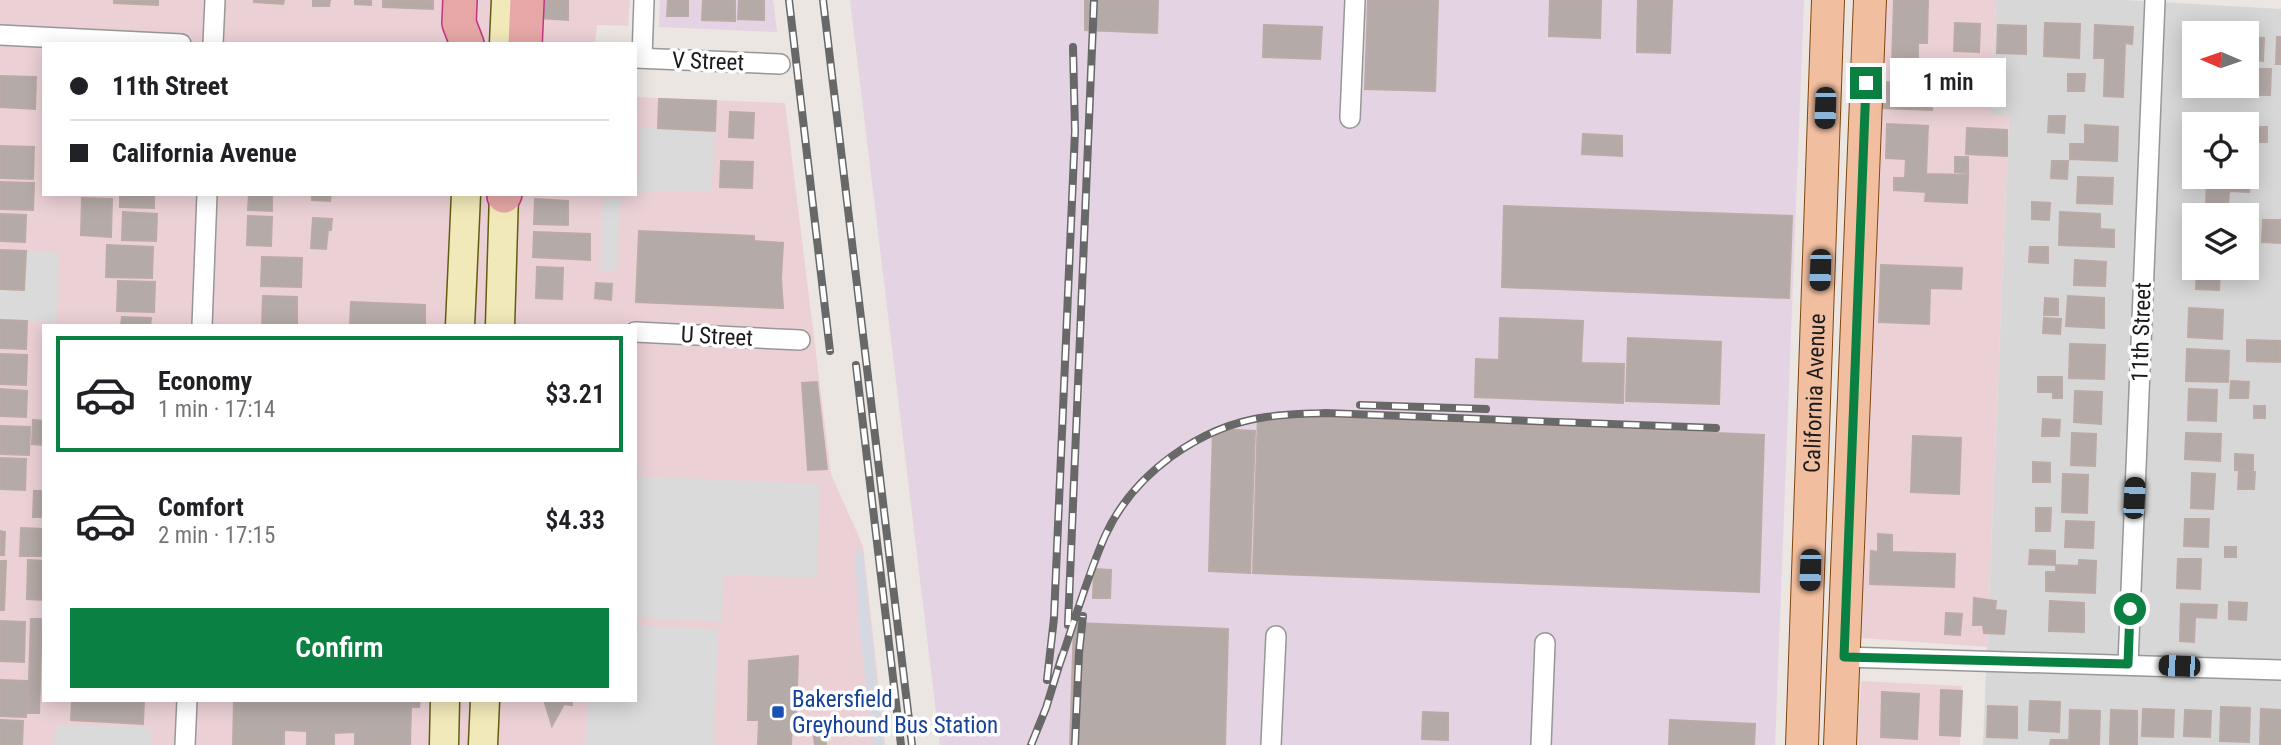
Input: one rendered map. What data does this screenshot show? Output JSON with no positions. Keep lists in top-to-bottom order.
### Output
{
  "streets": {
    "main road": ["California Avenue"],
    "street": ["V Street", "11th Street", "U Street"]
  },
  "places": {
    "transit": ["Bakersfield Greyhound Bus Station"]
  },
  "north": "left",
  "page": {
    "banner": ["11th Street", "California Avenue"],
    "bubble": "1 min",
    "list": [
      {
        "name": "Economy",
        "note": "1 min · 17:14",
        "value": "$3.21"
      },
      {
        "name": "Comfort",
        "note": "2 min · 17:15",
        "value": "$4.33"
      }
    ],
    "buttons": "Confirm"
  }
}
